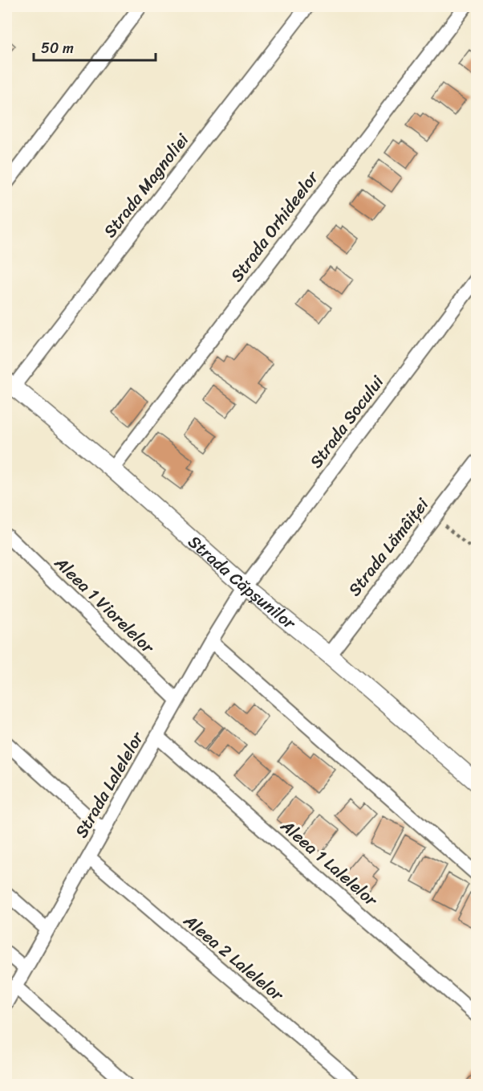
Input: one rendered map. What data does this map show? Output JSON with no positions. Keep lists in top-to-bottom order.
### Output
{
  "streets": {
    "street": [
      "Strada Magnoliei",
      "Strada Orhideelor",
      "Strada Socului",
      "Strada Lămâiței",
      "Strada Căpșunilor",
      "Aleea 1 Viorelelor",
      "Strada Lalelelor",
      "Aleea 1 Lalelelor",
      "Aleea 2 Lalelelor"
    ]
  },
  "crossings": [
    ["Strada Magnoliei", "Strada Căpșunilor"],
    ["Strada Orhideelor", "Strada Căpșunilor"],
    ["Strada Socului", "Strada Căpșunilor"],
    ["Strada Socului", "Strada Lalelelor"],
    ["Strada Lămâiței", "Strada Căpșunilor"],
    ["Strada Căpșunilor", "Strada Lalelelor"],
    ["Aleea 1 Viorelelor", "Strada Lalelelor"],
    ["Strada Lalelelor", "Aleea 1 Lalelelor"],
    ["Strada Lalelelor", "Aleea 2 Lalelelor"]
  ],
  "scale_bar": "50 m"
}
